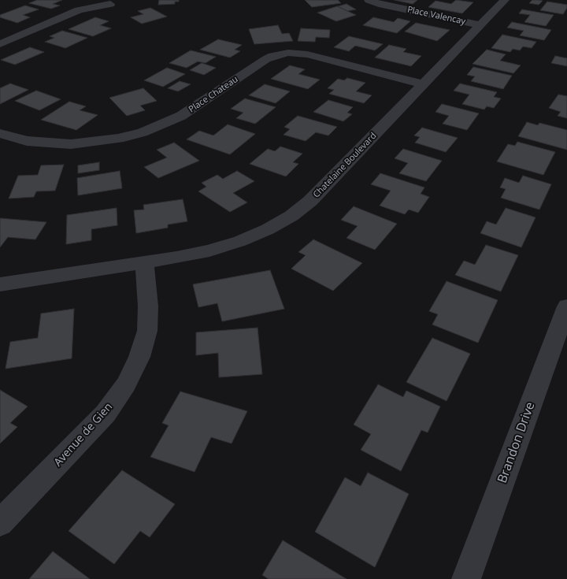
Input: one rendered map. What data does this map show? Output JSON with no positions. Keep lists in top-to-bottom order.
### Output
{
  "streets": {
    "street": [
      "Place Valencay",
      "Place Chateau",
      "Chatelaine Boulevard",
      "Avenue de Gien",
      "Brandon Drive"
    ]
  },
  "crossings": [
    ["Place Valencay", "Chatelaine Boulevard"],
    ["Place Chateau", "Chatelaine Boulevard"],
    ["Chatelaine Boulevard", "Avenue de Gien"]
  ]
}
